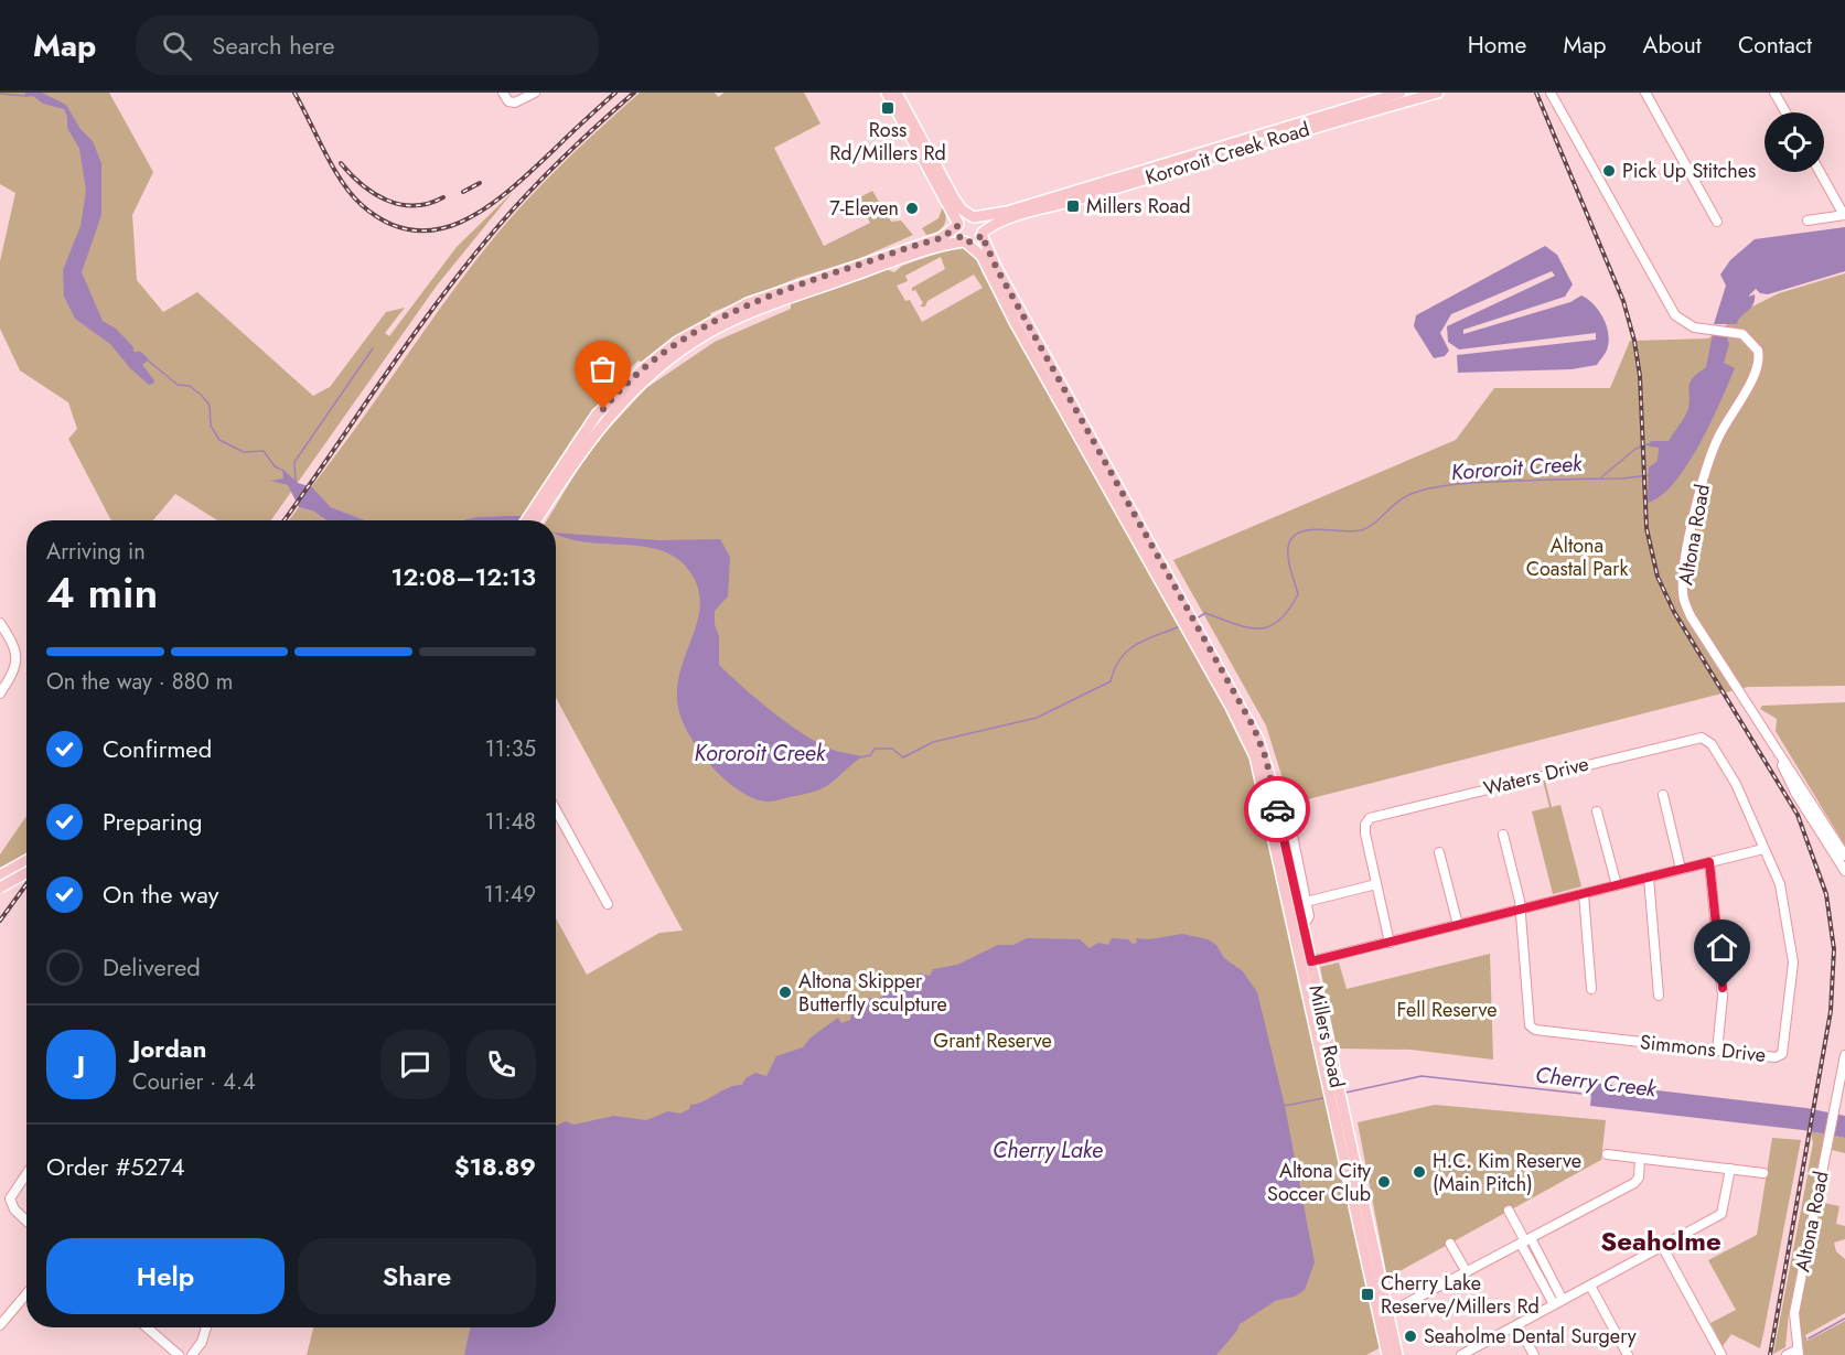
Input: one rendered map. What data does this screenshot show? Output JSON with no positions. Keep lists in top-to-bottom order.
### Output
{
  "streets": {
    "main road": ["Kororoit Creek Road", "Millers Road"],
    "street": ["Altona Road", "Waters Drive", "Simmons Drive"]
  },
  "crossings": [
    ["Kororoit Creek Road", "Millers Road"],
    ["Waters Drive", "Simmons Drive"]
  ],
  "districts": ["Seaholme"],
  "water": ["Kororoit Creek", "Cherry Creek", "Cherry Lake"],
  "parks": ["Altona Coastal Park", "Fell Reserve", "Grant Reserve"],
  "places": {
    "transit": ["Ross Rd/Millers Rd", "Millers Road", "Cherry Lake Reserve/Millers Rd"],
    "other": [
      "Pick Up Stitches",
      "7-Eleven",
      "Altona Skipper Butterfly sculpture",
      "H.C. Kim Reserve (Main Pitch)",
      "Altona City Soccer Club",
      "Seaholme Dental Surgery"
    ]
  },
  "page": {
    "header": "Map",
    "search": "Search here",
    "nav": [
      "Home",
      "Map",
      "About",
      "Contact"
    ],
    "heading": ["4 min", "Arriving in", "12:08–12:13"],
    "panel": [
      "Jordan",
      "Courier · 4.4",
      "Order #5274",
      "$18.89"
    ],
    "bar": "On the way · 880 m",
    "list": [
      ["Confirmed", "11:35"],
      ["Preparing", "11:48"],
      ["On the way", "11:49"],
      "Delivered"
    ],
    "round": "J",
    "buttons": ["Help", "Share"]
  }
}
